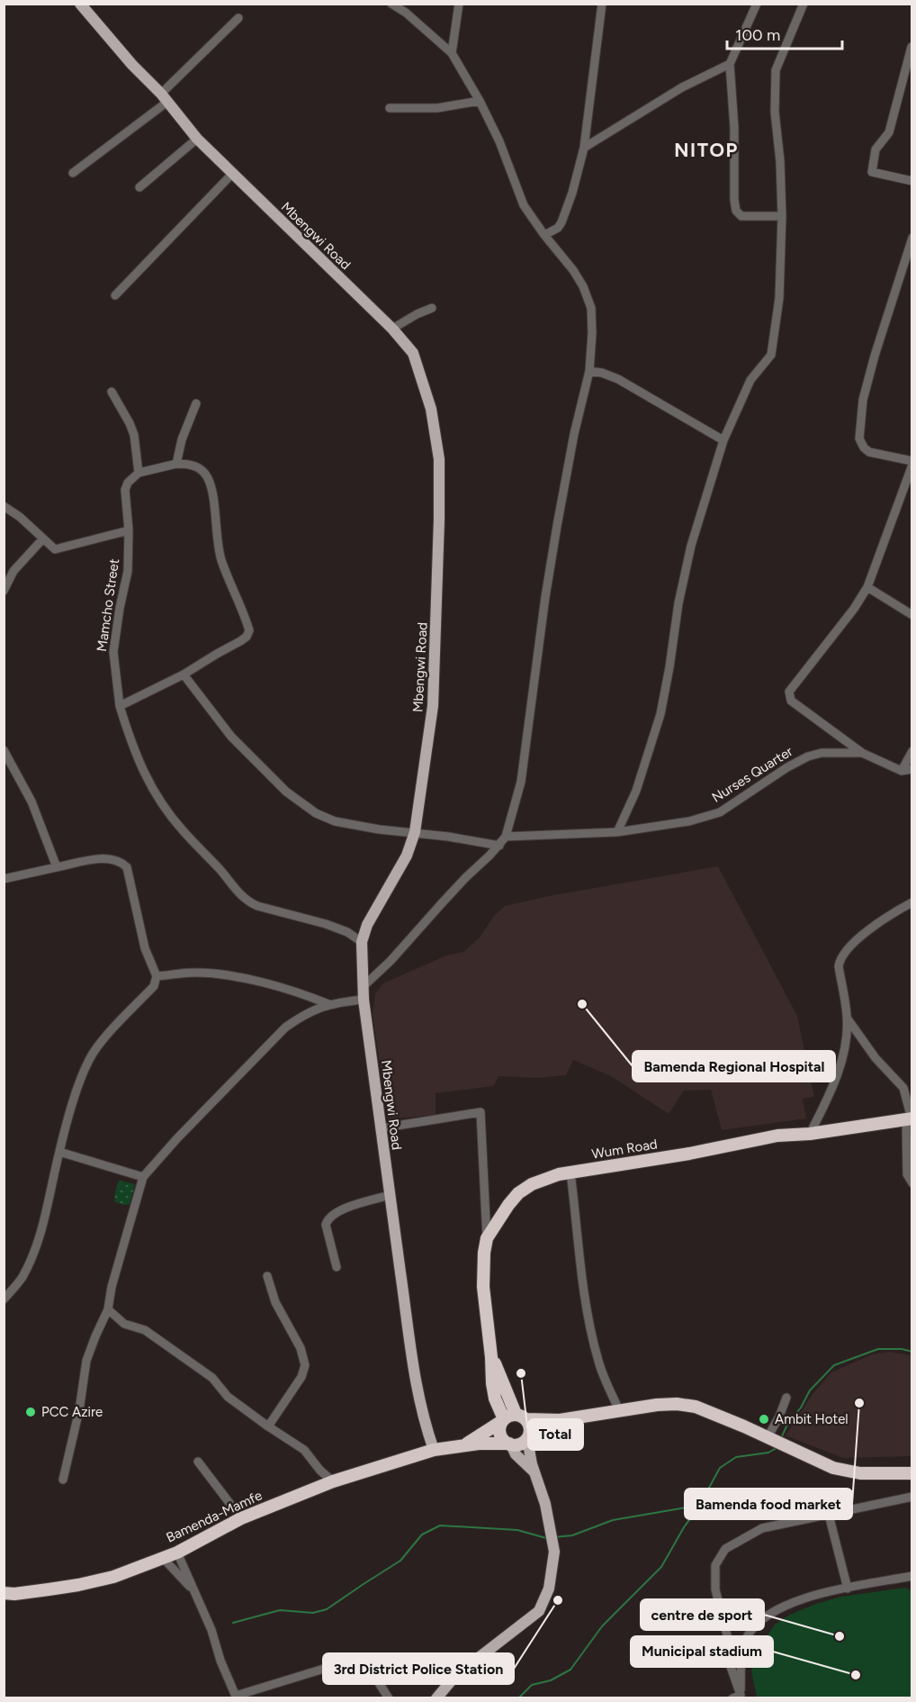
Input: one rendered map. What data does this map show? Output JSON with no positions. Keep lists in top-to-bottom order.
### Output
{
  "streets": {
    "highway": ["Wum Road", "Bamenda-Mamfe"],
    "main road": ["Mbengwi Road"],
    "street": ["Mamcho Street", "Nurses Quarter"]
  },
  "crossings": [
    ["Mbengwi Road", "Mamcho Street"],
    ["Mbengwi Road", "Bamenda-Mamfe"],
    ["Wum Road", "Bamenda-Mamfe"]
  ],
  "districts": ["NITOP"],
  "places": [
    "Bamenda Regional Hospital",
    "Total",
    "Bamenda food market",
    "PCC Azire",
    "Ambit Hotel",
    "3rd District Police Station",
    "centre de sport",
    "Municipal stadium"
  ],
  "scale_bar": "100 m"
}
